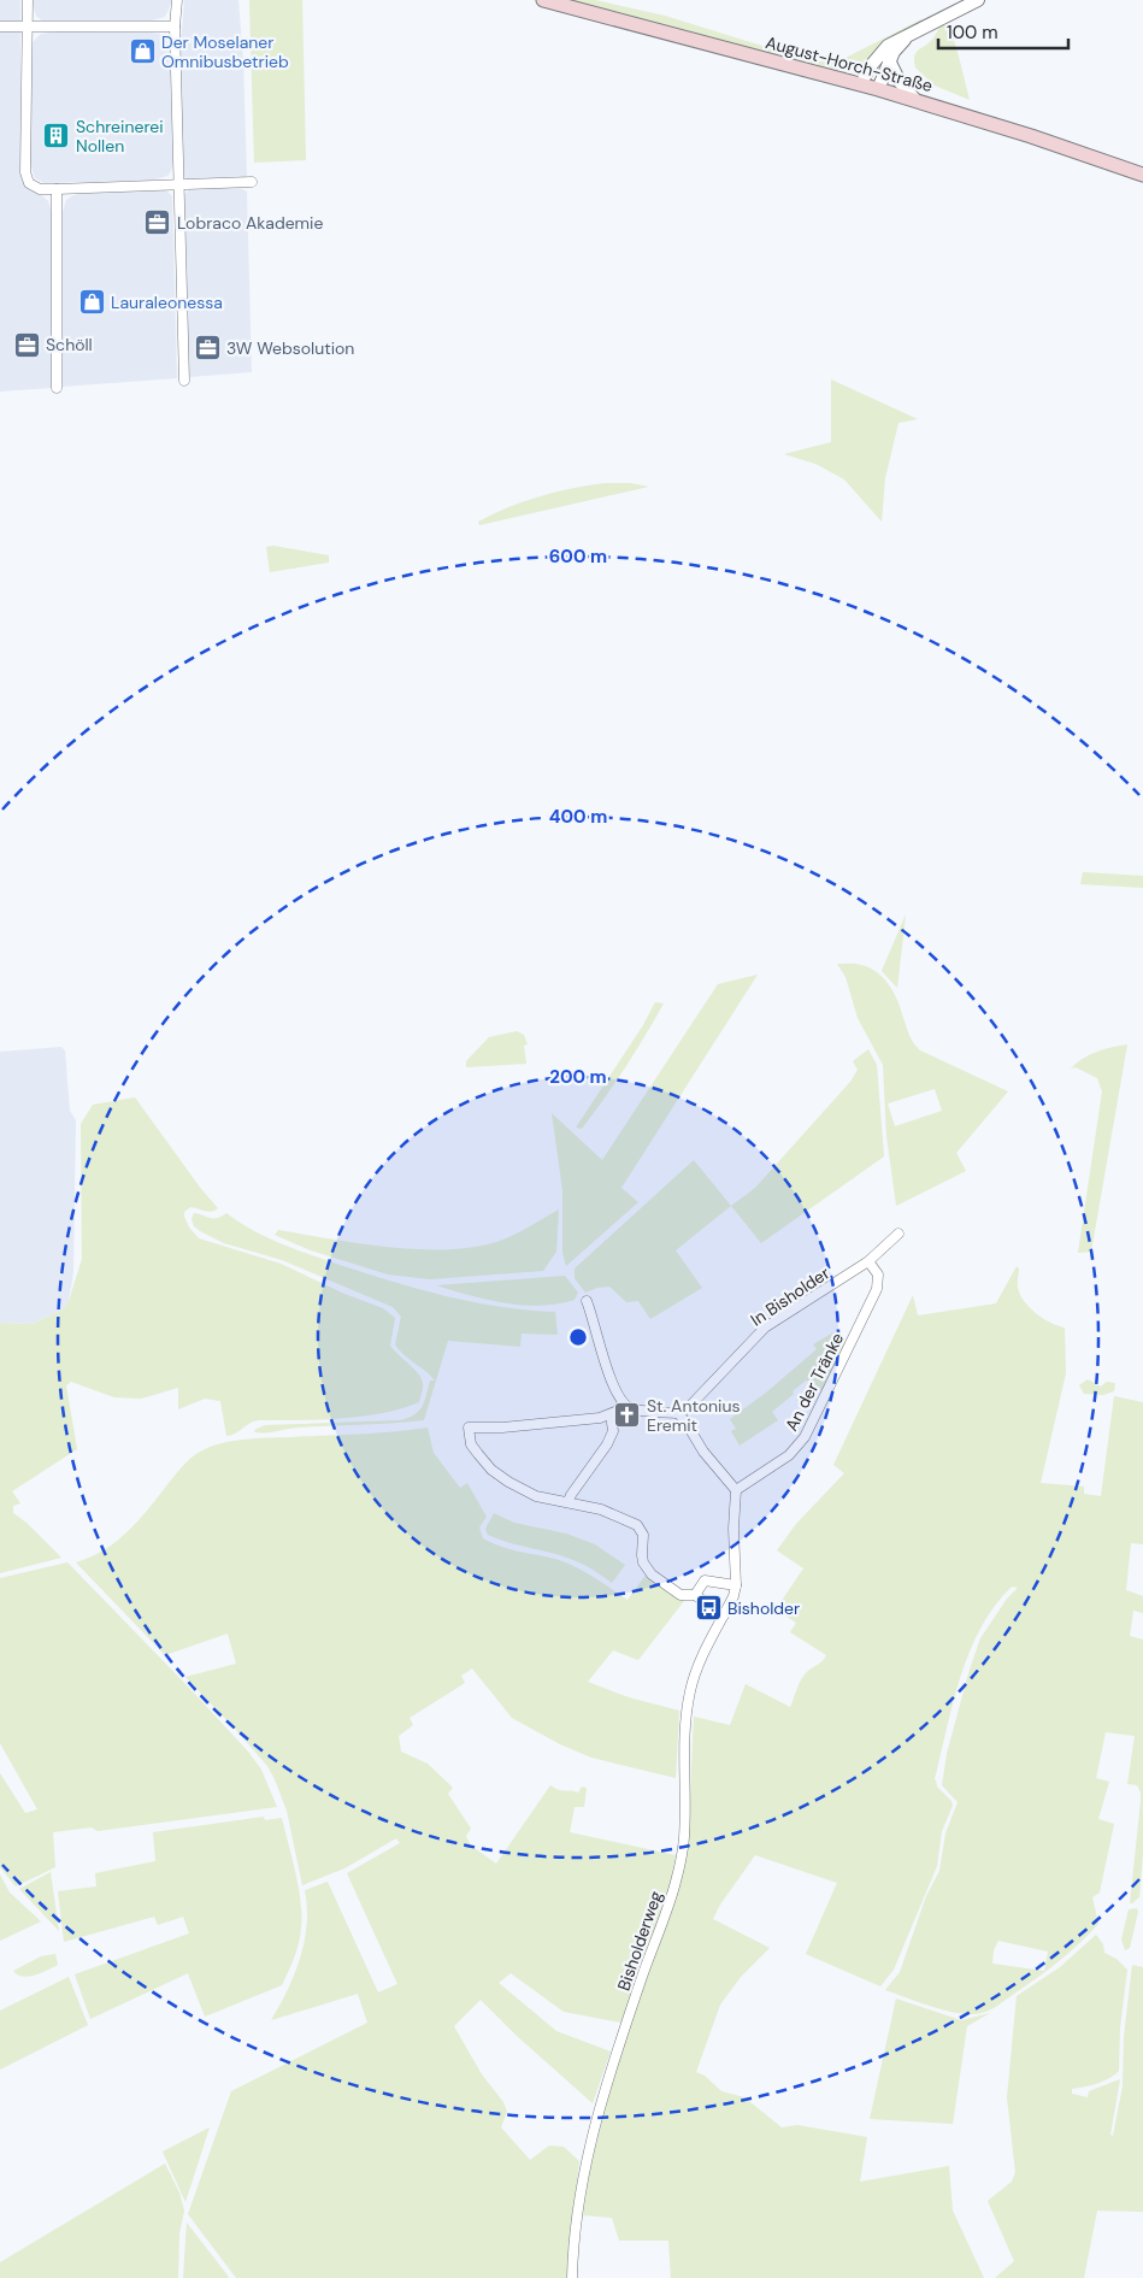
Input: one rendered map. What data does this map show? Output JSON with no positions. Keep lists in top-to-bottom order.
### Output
{
  "streets": {
    "main road": ["August-Horch-Straße"],
    "street": ["In Bisholder", "An der Tränke", "Bisholderweg"]
  },
  "crossings": [
    ["In Bisholder", "An der Tränke"]
  ],
  "places": {
    "shop": ["Der Moselaner Omnibusbetrieb", "Lauraleonessa"],
    "building": ["Schreinerei Nollen"],
    "office": ["Lobraco Akademie", "Schöll", "3W Websolution"],
    "church": ["St. Antonius Eremit"],
    "bus stop": ["Bisholder"]
  },
  "scale_bar": "100 m",
  "rings": ["600 m", "400 m", "200 m"]
}
